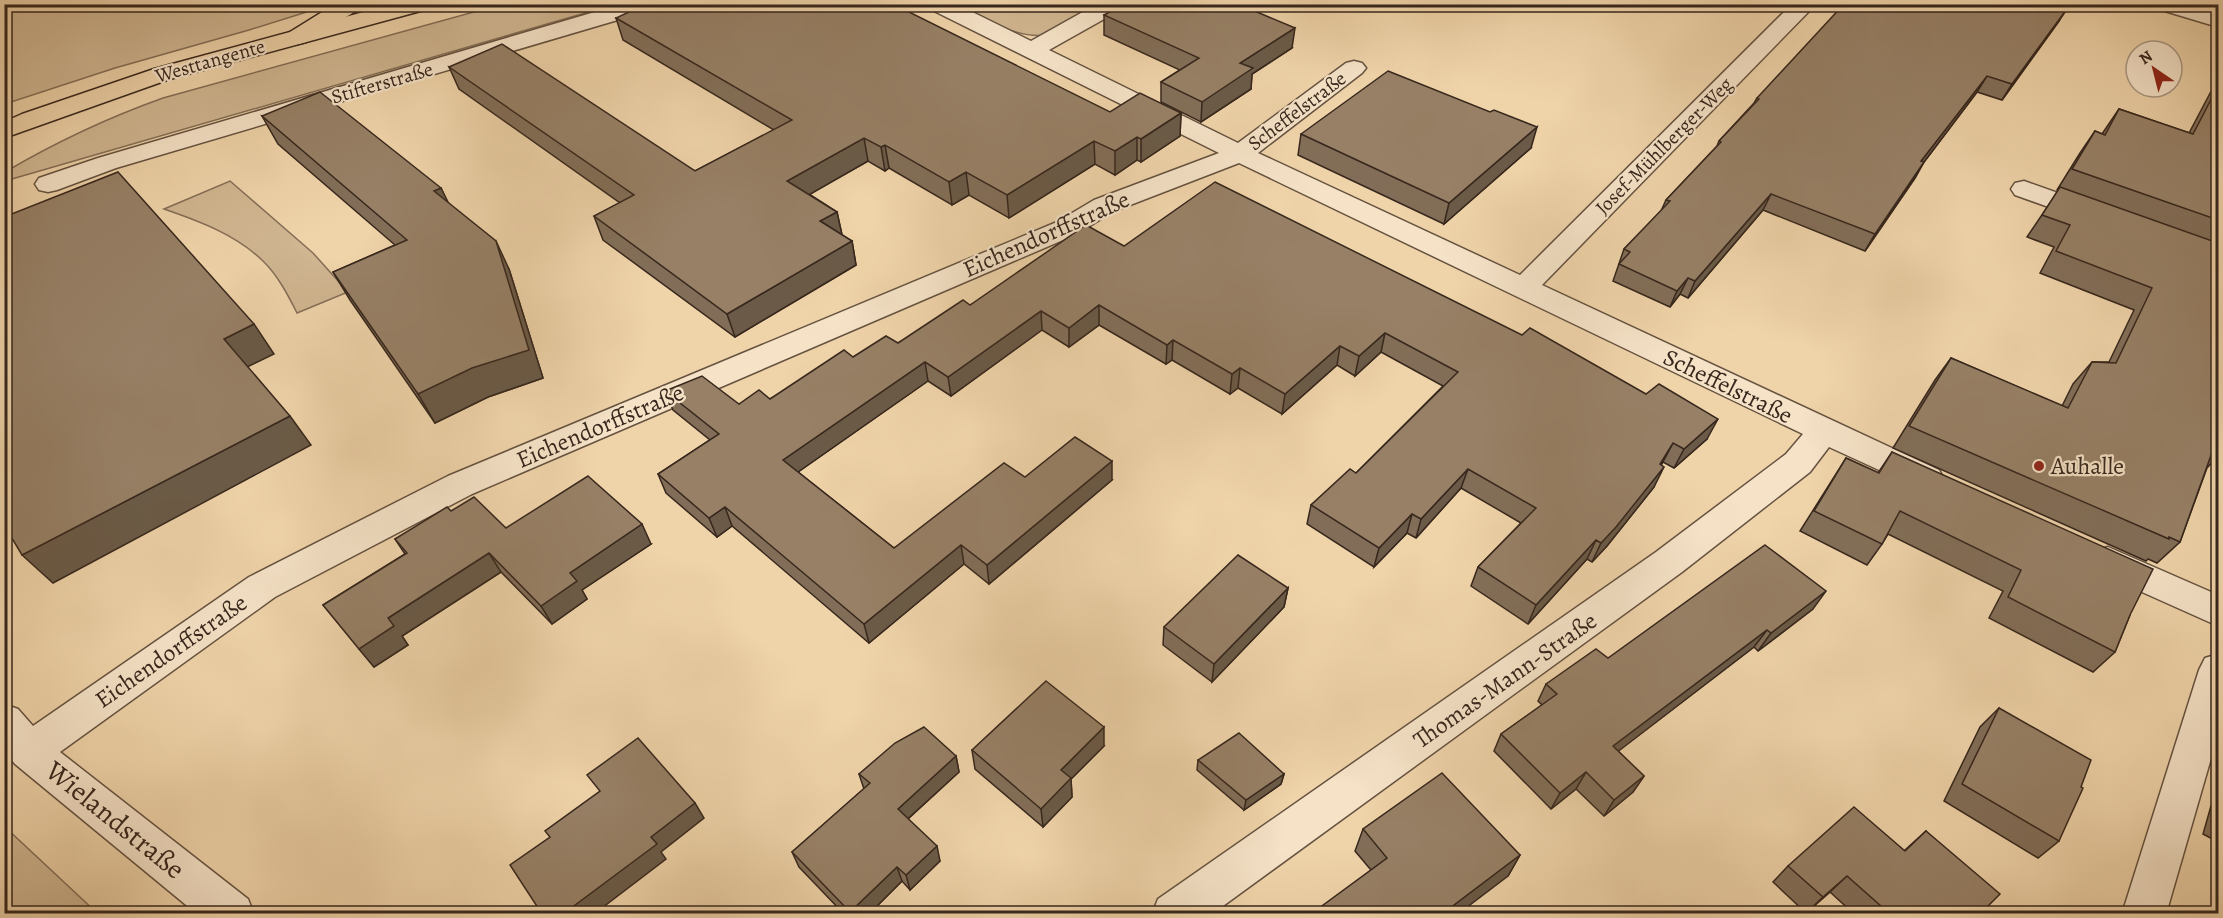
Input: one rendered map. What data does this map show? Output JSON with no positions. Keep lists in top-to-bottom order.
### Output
{
  "streets": {
    "main road": ["Westtangente"],
    "street": [
      "Stifterstraße",
      "Scheffelstraße",
      "Josef-Mühlberger-Weg",
      "Eichendorffstraße",
      "Thomas-Mann-Straße",
      "Wielandstraße"
    ]
  },
  "crossings": [
    ["Scheffelstraße", "Josef-Mühlberger-Weg"],
    ["Scheffelstraße", "Eichendorffstraße"],
    ["Scheffelstraße", "Thomas-Mann-Straße"],
    ["Eichendorffstraße", "Wielandstraße"]
  ],
  "places": ["Auhalle"],
  "north": "top left"
}
